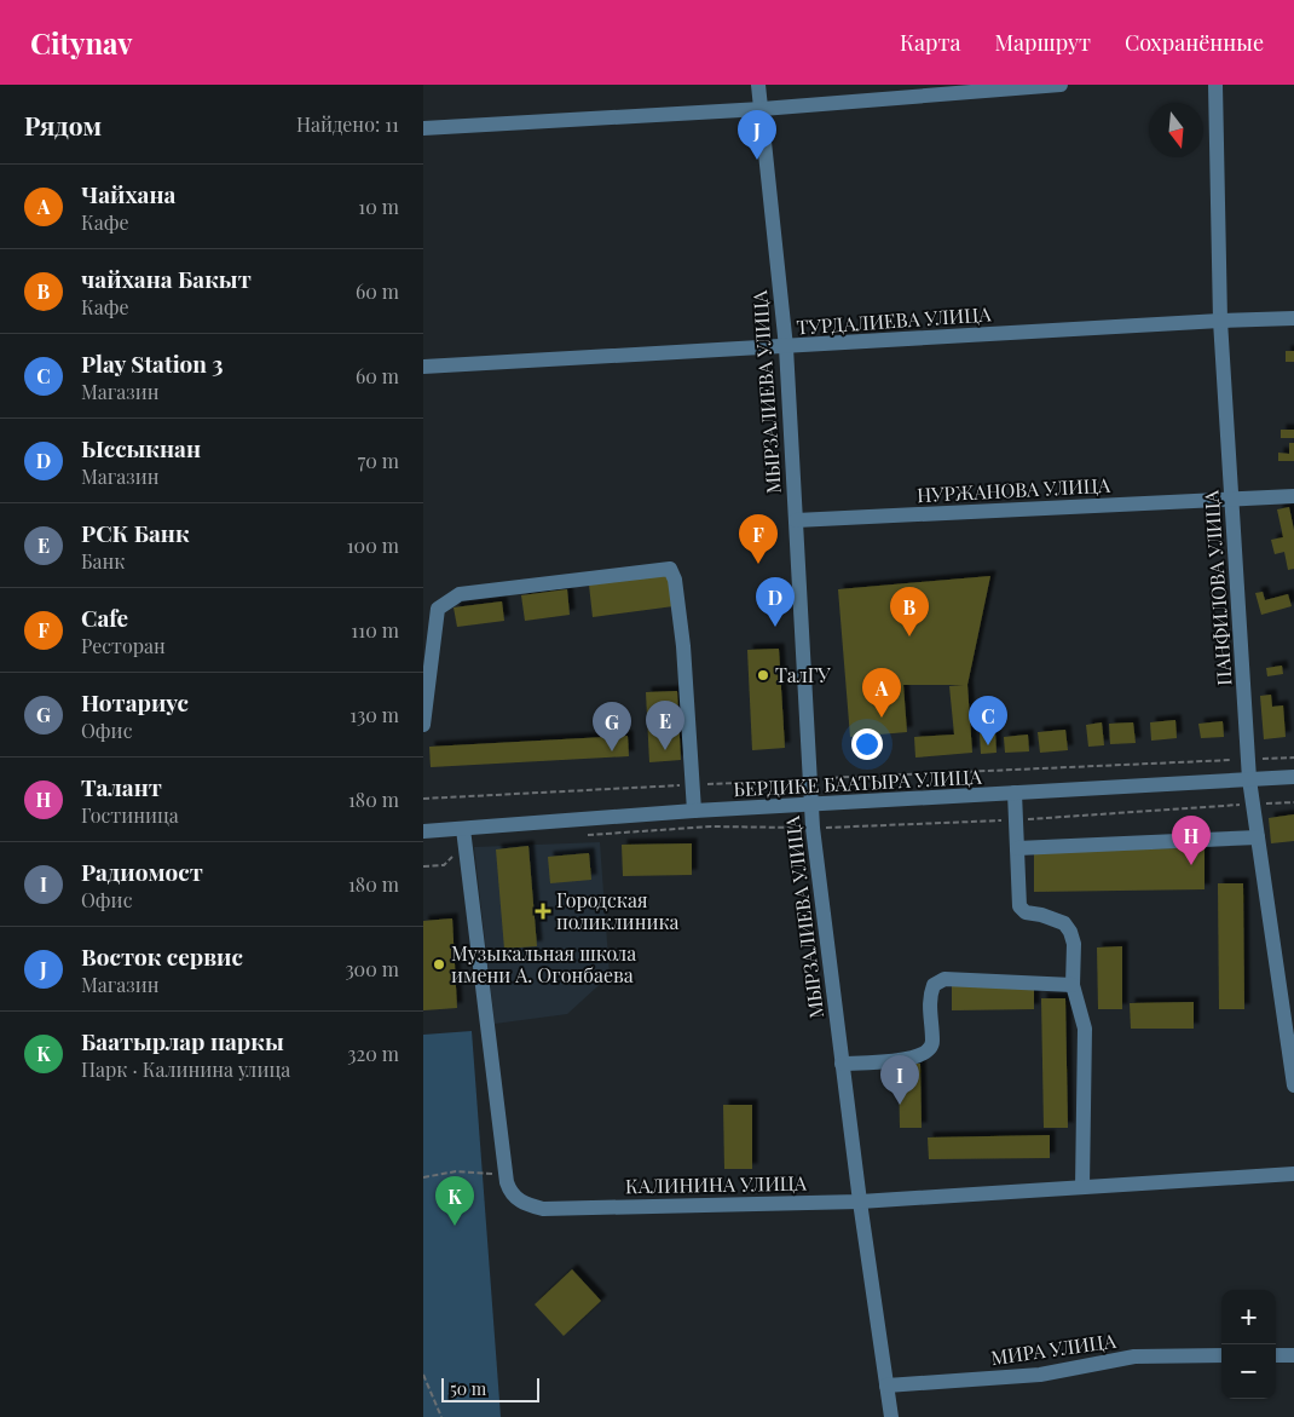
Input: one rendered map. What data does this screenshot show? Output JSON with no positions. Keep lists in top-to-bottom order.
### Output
{
  "streets": {
    "street": [
      "ТУРДАЛИЕВА УЛИЦА",
      "МЫРЗАЛИЕВА УЛИЦА",
      "НУРЖАНОВА УЛИЦА",
      "ПАНФИЛОВА УЛИЦА",
      "БЕРДИКЕ БААТЫРА УЛИЦА",
      "КАЛИНИНА УЛИЦА",
      "МИРА УЛИЦА"
    ]
  },
  "crossings": [
    ["ТУРДАЛИЕВА УЛИЦА", "МЫРЗАЛИЕВА УЛИЦА"],
    ["ТУРДАЛИЕВА УЛИЦА", "ПАНФИЛОВА УЛИЦА"],
    ["МЫРЗАЛИЕВА УЛИЦА", "НУРЖАНОВА УЛИЦА"],
    ["МЫРЗАЛИЕВА УЛИЦА", "БЕРДИКЕ БААТЫРА УЛИЦА"],
    ["МЫРЗАЛИЕВА УЛИЦА", "КАЛИНИНА УЛИЦА"],
    ["МЫРЗАЛИЕВА УЛИЦА", "МИРА УЛИЦА"],
    ["НУРЖАНОВА УЛИЦА", "ПАНФИЛОВА УЛИЦА"],
    ["ПАНФИЛОВА УЛИЦА", "БЕРДИКЕ БААТЫРА УЛИЦА"]
  ],
  "places": {
    "other": ["ТалГУ", "Музыкальная школа имени А. Огонбаева"],
    "health": ["Городская поликлиника"]
  },
  "scale_bar": "50 m",
  "north": "bottom",
  "page": {
    "header": "Citynav",
    "nav": ["Карта", "Маршрут", "Сохранённые"],
    "heading": ["Рядом", "Найдено: 11"],
    "pins": [
      "J",
      "F",
      "D",
      "B",
      "A",
      "C",
      "E",
      "G",
      "H",
      "I",
      "K"
    ],
    "list": [
      {
        "mark": "A",
        "name": "Чайхана",
        "note": "Кафе",
        "value": "10 m"
      },
      {
        "mark": "B",
        "name": "чайхана Бакыт",
        "note": "Кафе",
        "value": "60 m"
      },
      {
        "mark": "C",
        "name": "Play Station 3",
        "note": "Магазин",
        "value": "60 m"
      },
      {
        "mark": "D",
        "name": "Ыссыкнан",
        "note": "Магазин",
        "value": "70 m"
      },
      {
        "mark": "E",
        "name": "РСК Банк",
        "note": "Банк",
        "value": "100 m"
      },
      {
        "mark": "F",
        "name": "Cafe",
        "note": "Ресторан",
        "value": "110 m"
      },
      {
        "mark": "G",
        "name": "Нотариус",
        "note": "Офис",
        "value": "130 m"
      },
      {
        "mark": "H",
        "name": "Талант",
        "note": "Гостиница",
        "value": "180 m"
      },
      {
        "mark": "I",
        "name": "Радиомост",
        "note": "Офис",
        "value": "180 m"
      },
      {
        "mark": "J",
        "name": "Восток сервис",
        "note": "Магазин",
        "value": "300 m"
      },
      {
        "mark": "K",
        "name": "Баатырлар паркы",
        "note": "Парк · Калинина улица",
        "value": "320 m"
      }
    ],
    "map_buttons": ["+", "−"],
    "scale": "50 m"
  }
}
